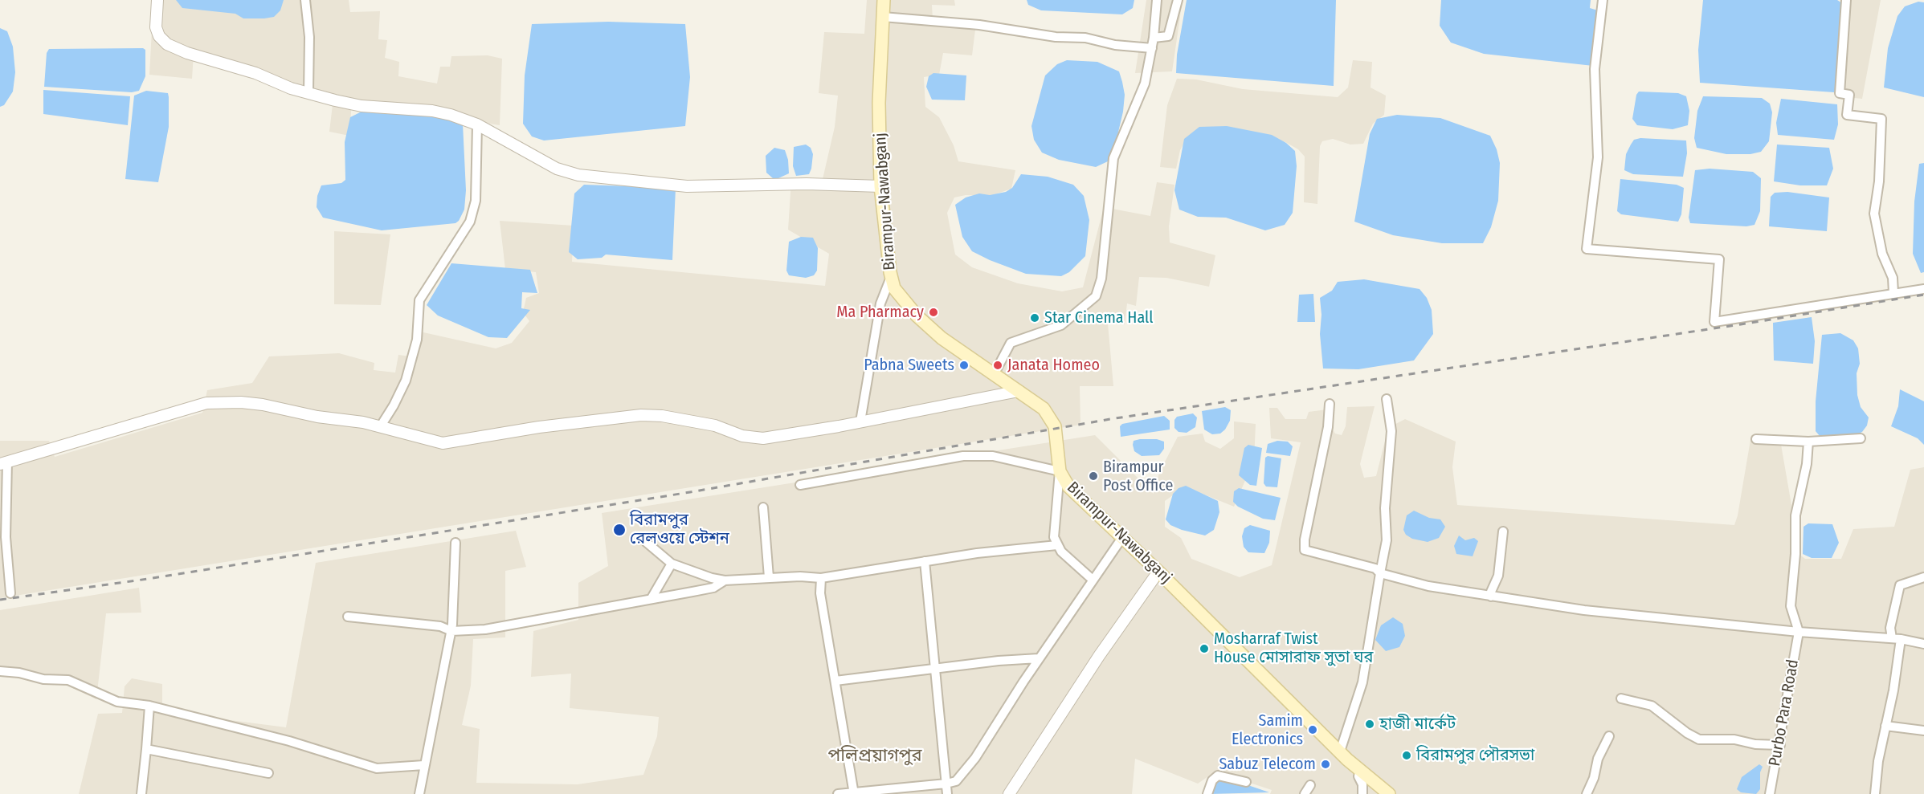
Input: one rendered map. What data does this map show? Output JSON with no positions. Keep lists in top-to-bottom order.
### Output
{
  "streets": {
    "main road": ["Birampur-Nawabganj"],
    "street": ["Purbo Para Road"]
  },
  "districts": ["পলিপ্রয়াগপুর"],
  "places": [
    "Ma Pharmacy",
    "Star Cinema Hall",
    "Pabna Sweets",
    "Janata Homeo",
    "Birampur Post Office",
    "বিরামপুর রেলওয়ে স্টেশন",
    "Mosharraf Twist House মোসারাফ সুতা ঘর",
    "হাজী মার্কেট",
    "Samim Electronics",
    "বিরামপুর পৌরসভা",
    "Sabuz Telecom"
  ]
}
